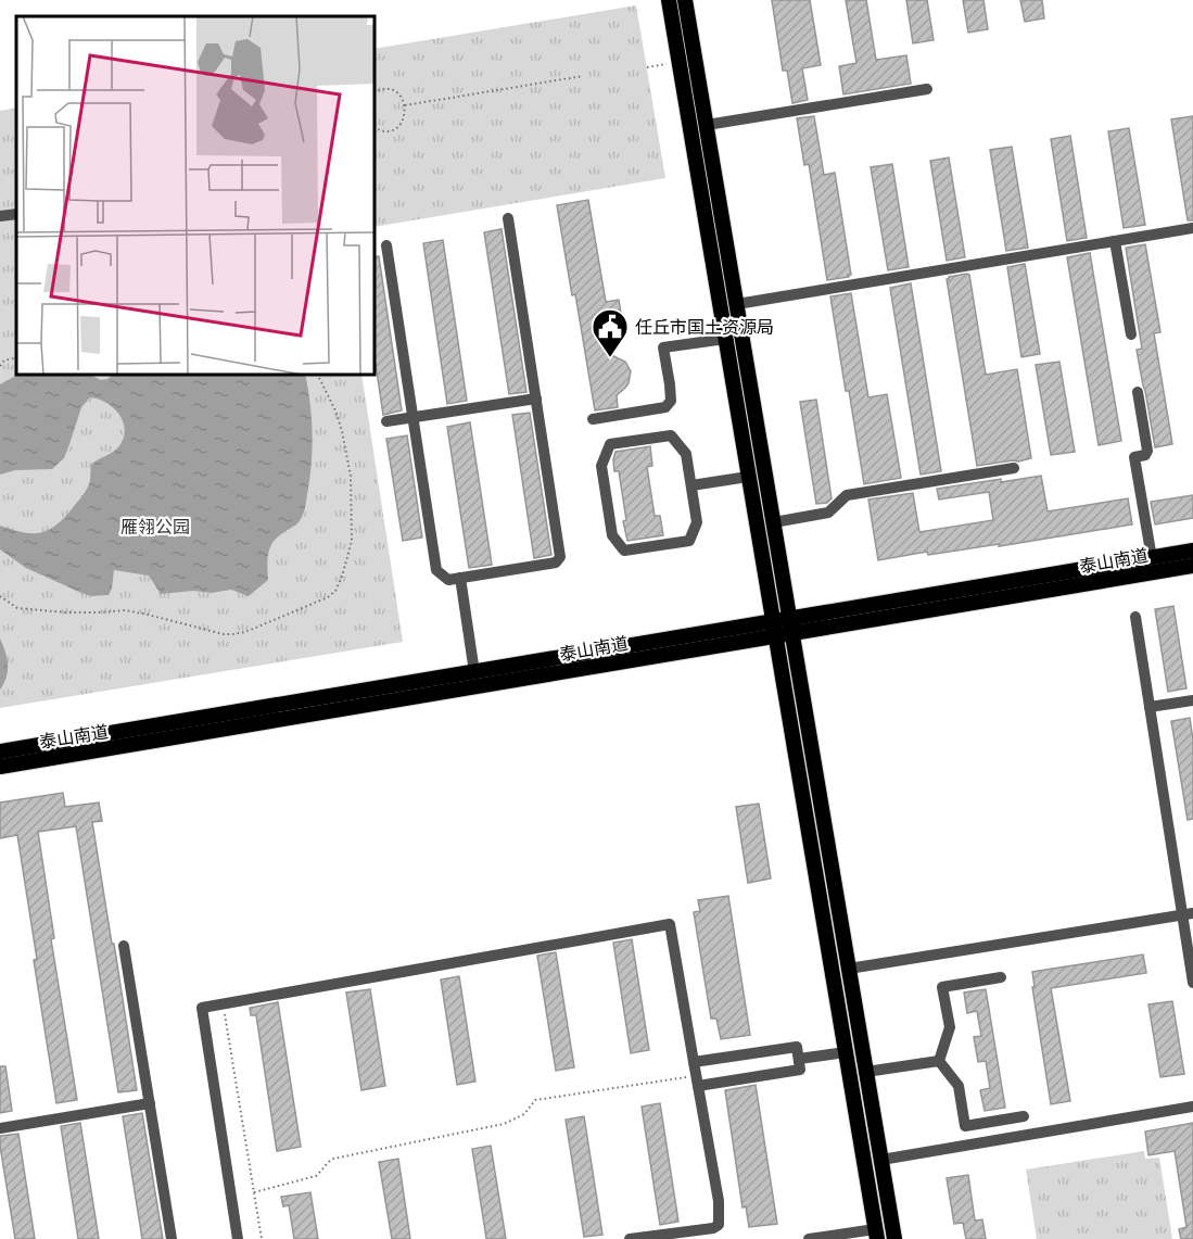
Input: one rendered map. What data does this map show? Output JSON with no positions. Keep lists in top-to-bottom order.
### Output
{
  "streets": {
    "main road": ["泰山南道"]
  },
  "parks": ["雁翎公园"],
  "places": {
    "public building": ["任丘市国土资源局"]
  }
}
